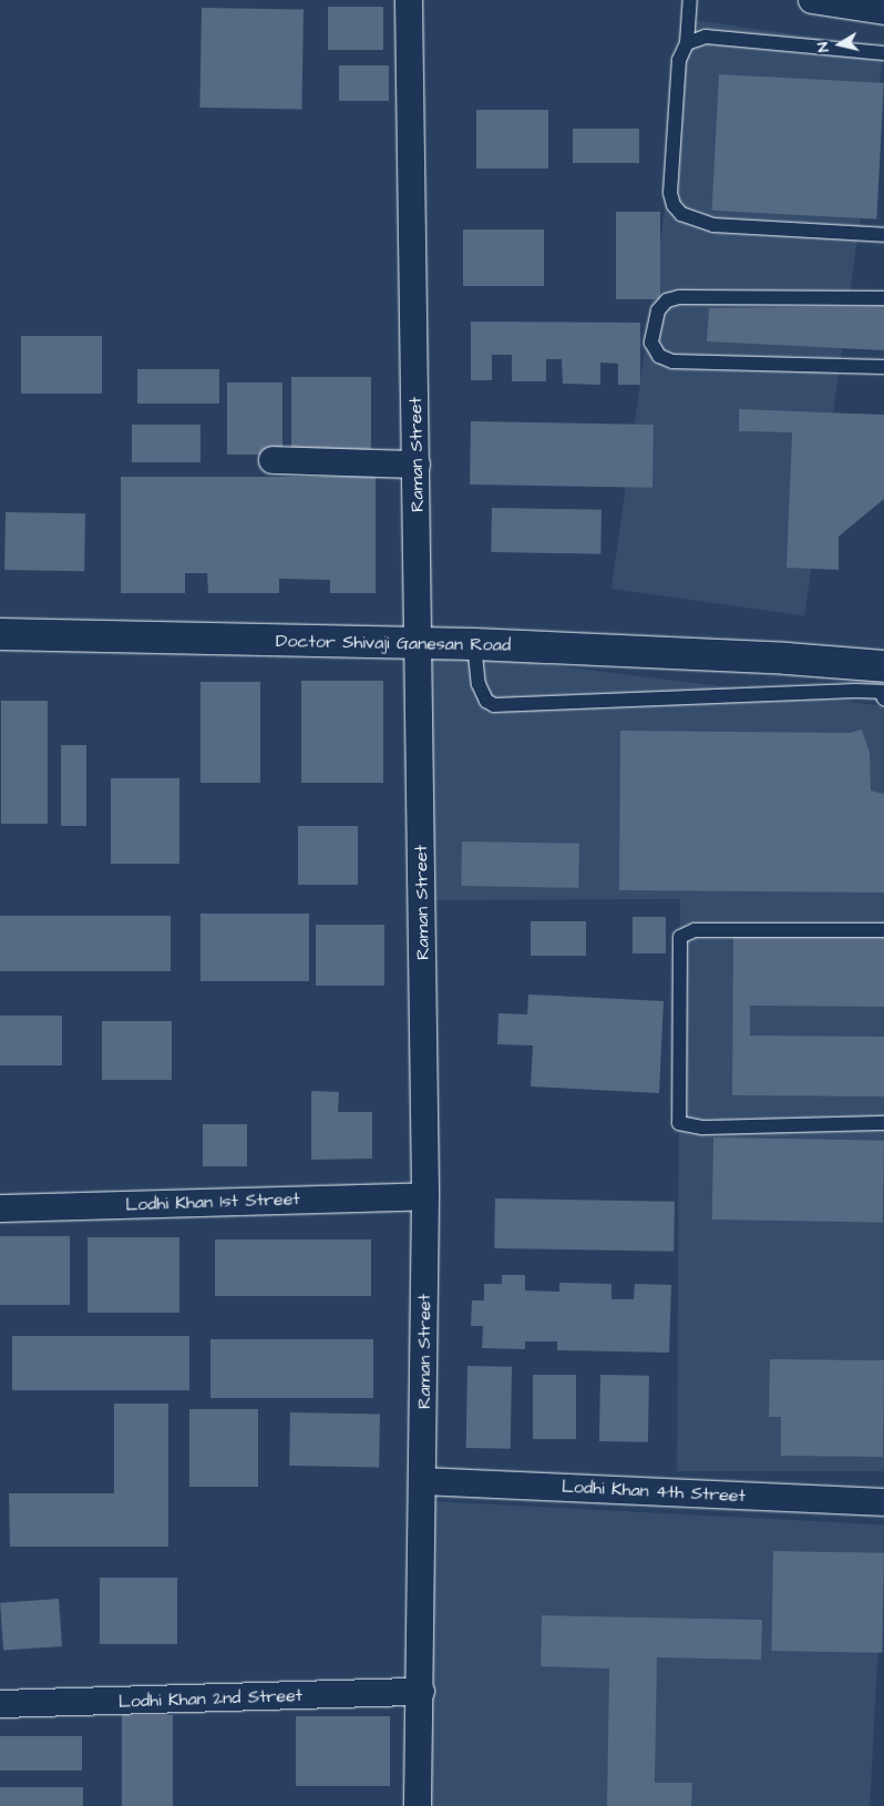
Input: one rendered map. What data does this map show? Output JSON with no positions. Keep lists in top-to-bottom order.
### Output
{
  "streets": {
    "street": [
      "Raman Street",
      "Doctor Shivaji Ganesan Road",
      "Lodhi Khan 1st Street",
      "Lodhi Khan 4th Street",
      "Lodhi Khan 2nd Street"
    ]
  },
  "crossings": [
    ["Raman Street", "Doctor Shivaji Ganesan Road"],
    ["Raman Street", "Lodhi Khan 1st Street"],
    ["Raman Street", "Lodhi Khan 4th Street"],
    ["Raman Street", "Lodhi Khan 2nd Street"]
  ],
  "north": "left"
}
